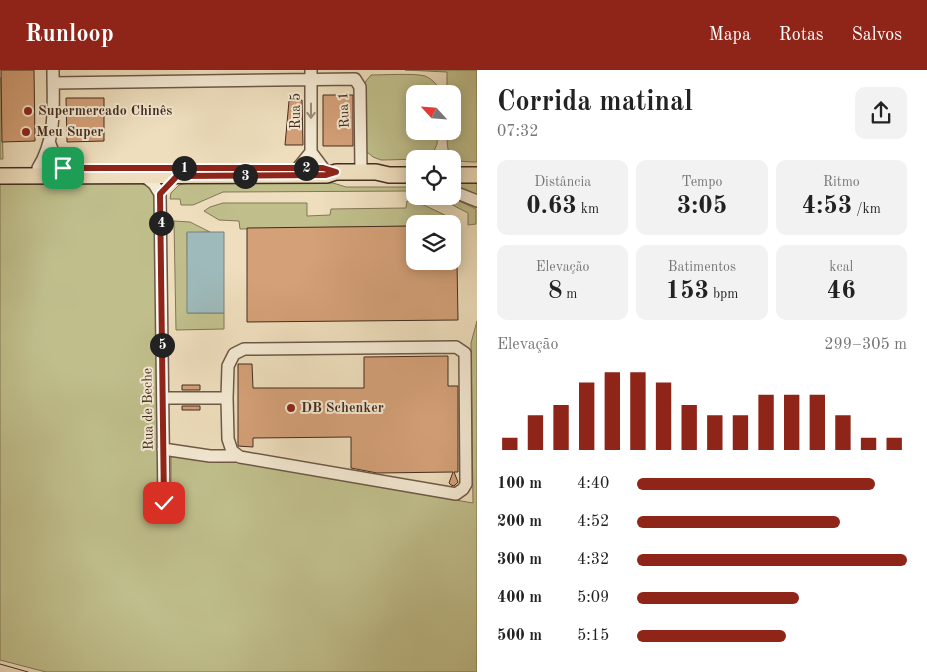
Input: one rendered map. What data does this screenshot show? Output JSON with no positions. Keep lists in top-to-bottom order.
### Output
{
  "streets": {
    "street": ["Rua 1", "Rua 5", "Rua de Beche"]
  },
  "crossings": [
    ["Rua 1", "Rua 5"]
  ],
  "one_way": ["Rua 5"],
  "places": ["Supermercado Chinês", "Meu Super", "DB Schenker"],
  "north": "top left",
  "page": {
    "header": "Runloop",
    "nav": ["Mapa", "Rotas", "Salvos"],
    "heading": ["Corrida matinal", "07:32"],
    "stats": [
      ["Distância", "0.63 km"],
      ["Tempo", "3:05"],
      ["Ritmo", "4:53 /km"],
      ["Elevação", "8 m"],
      ["Batimentos", "153 bpm"],
      ["kcal", "46"]
    ],
    "pins": [
      "1",
      "2",
      "3",
      "4",
      "5"
    ],
    "chart": ["Elevação", "299–305 m"],
    "list": [
      {
        "name": "100 m",
        "note": "4:40"
      },
      {
        "name": "200 m",
        "note": "4:52"
      },
      {
        "name": "300 m",
        "note": "4:32"
      },
      {
        "name": "400 m",
        "note": "5:09"
      },
      {
        "name": "500 m",
        "note": "5:15"
      }
    ]
  }
}
